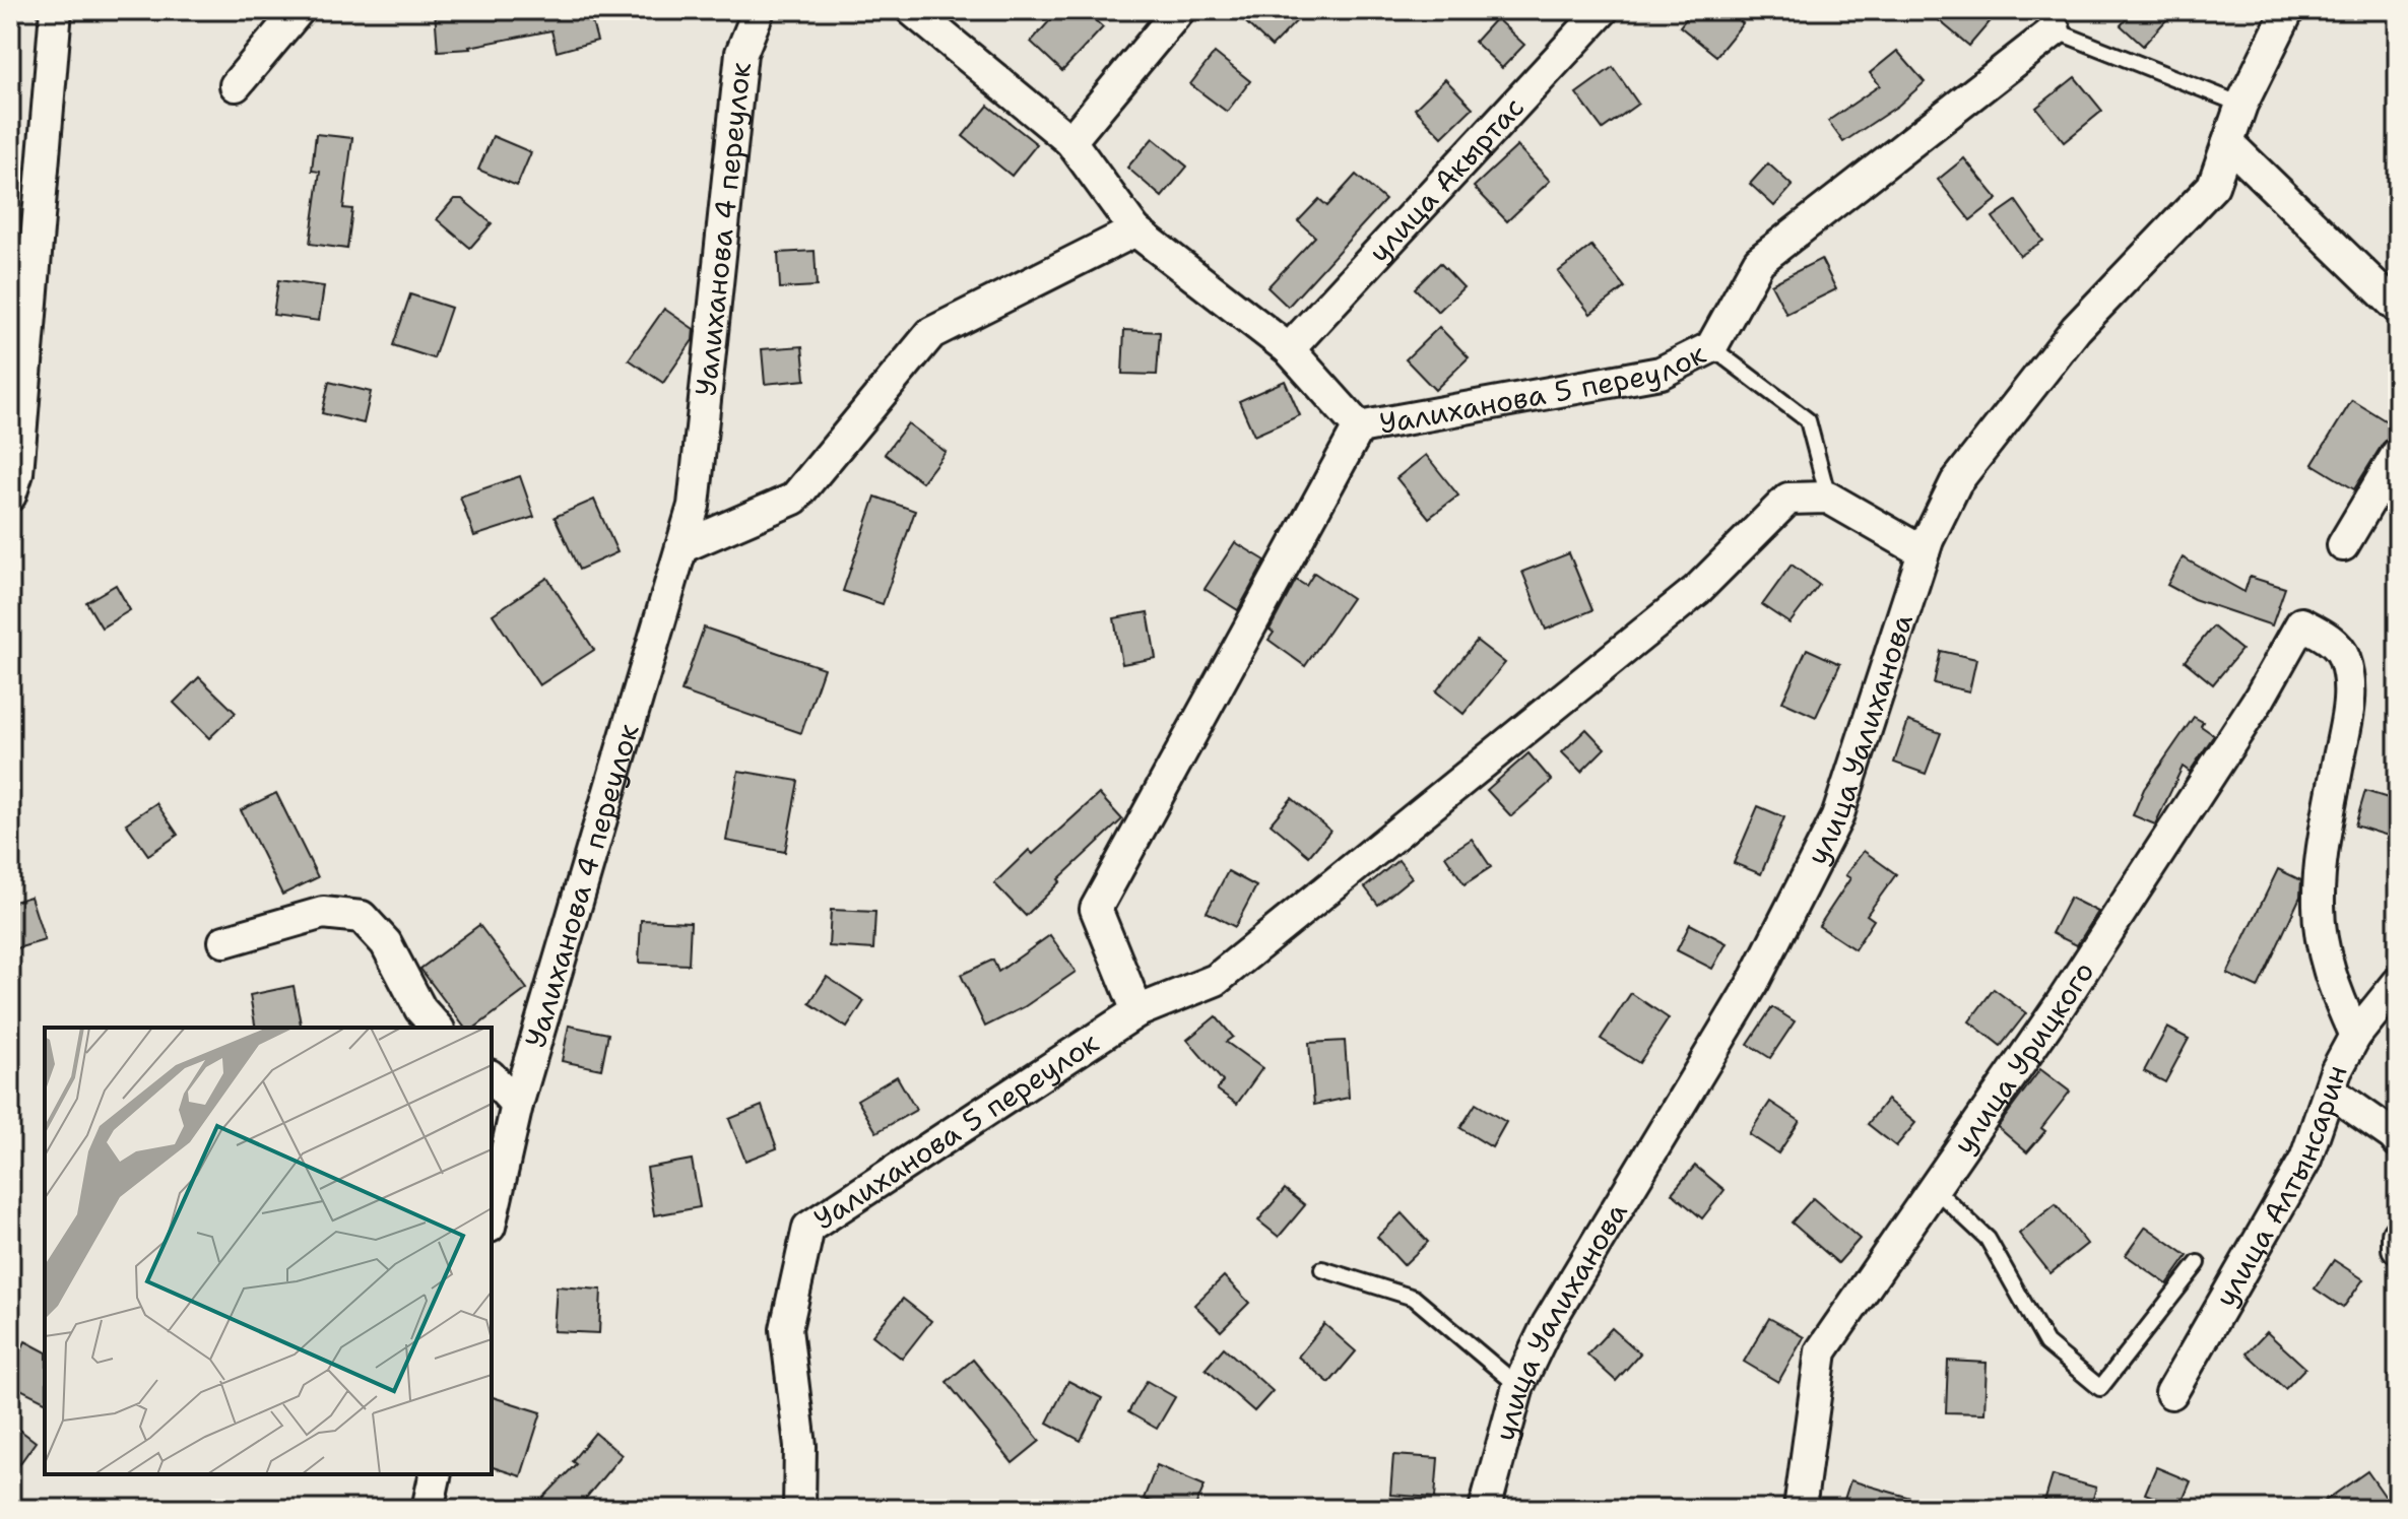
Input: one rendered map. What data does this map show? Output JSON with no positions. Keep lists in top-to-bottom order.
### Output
{
  "streets": {
    "street": [
      "улица Акыртас",
      "Уалиханова 4 переулок",
      "Уалиханова 5 переулок",
      "улица Уалиханова",
      "улица Урицкого",
      "улица Алтынсарин"
    ]
  },
  "crossings": [
    ["улица Урицкого", "улица Алтынсарин"]
  ]
}
